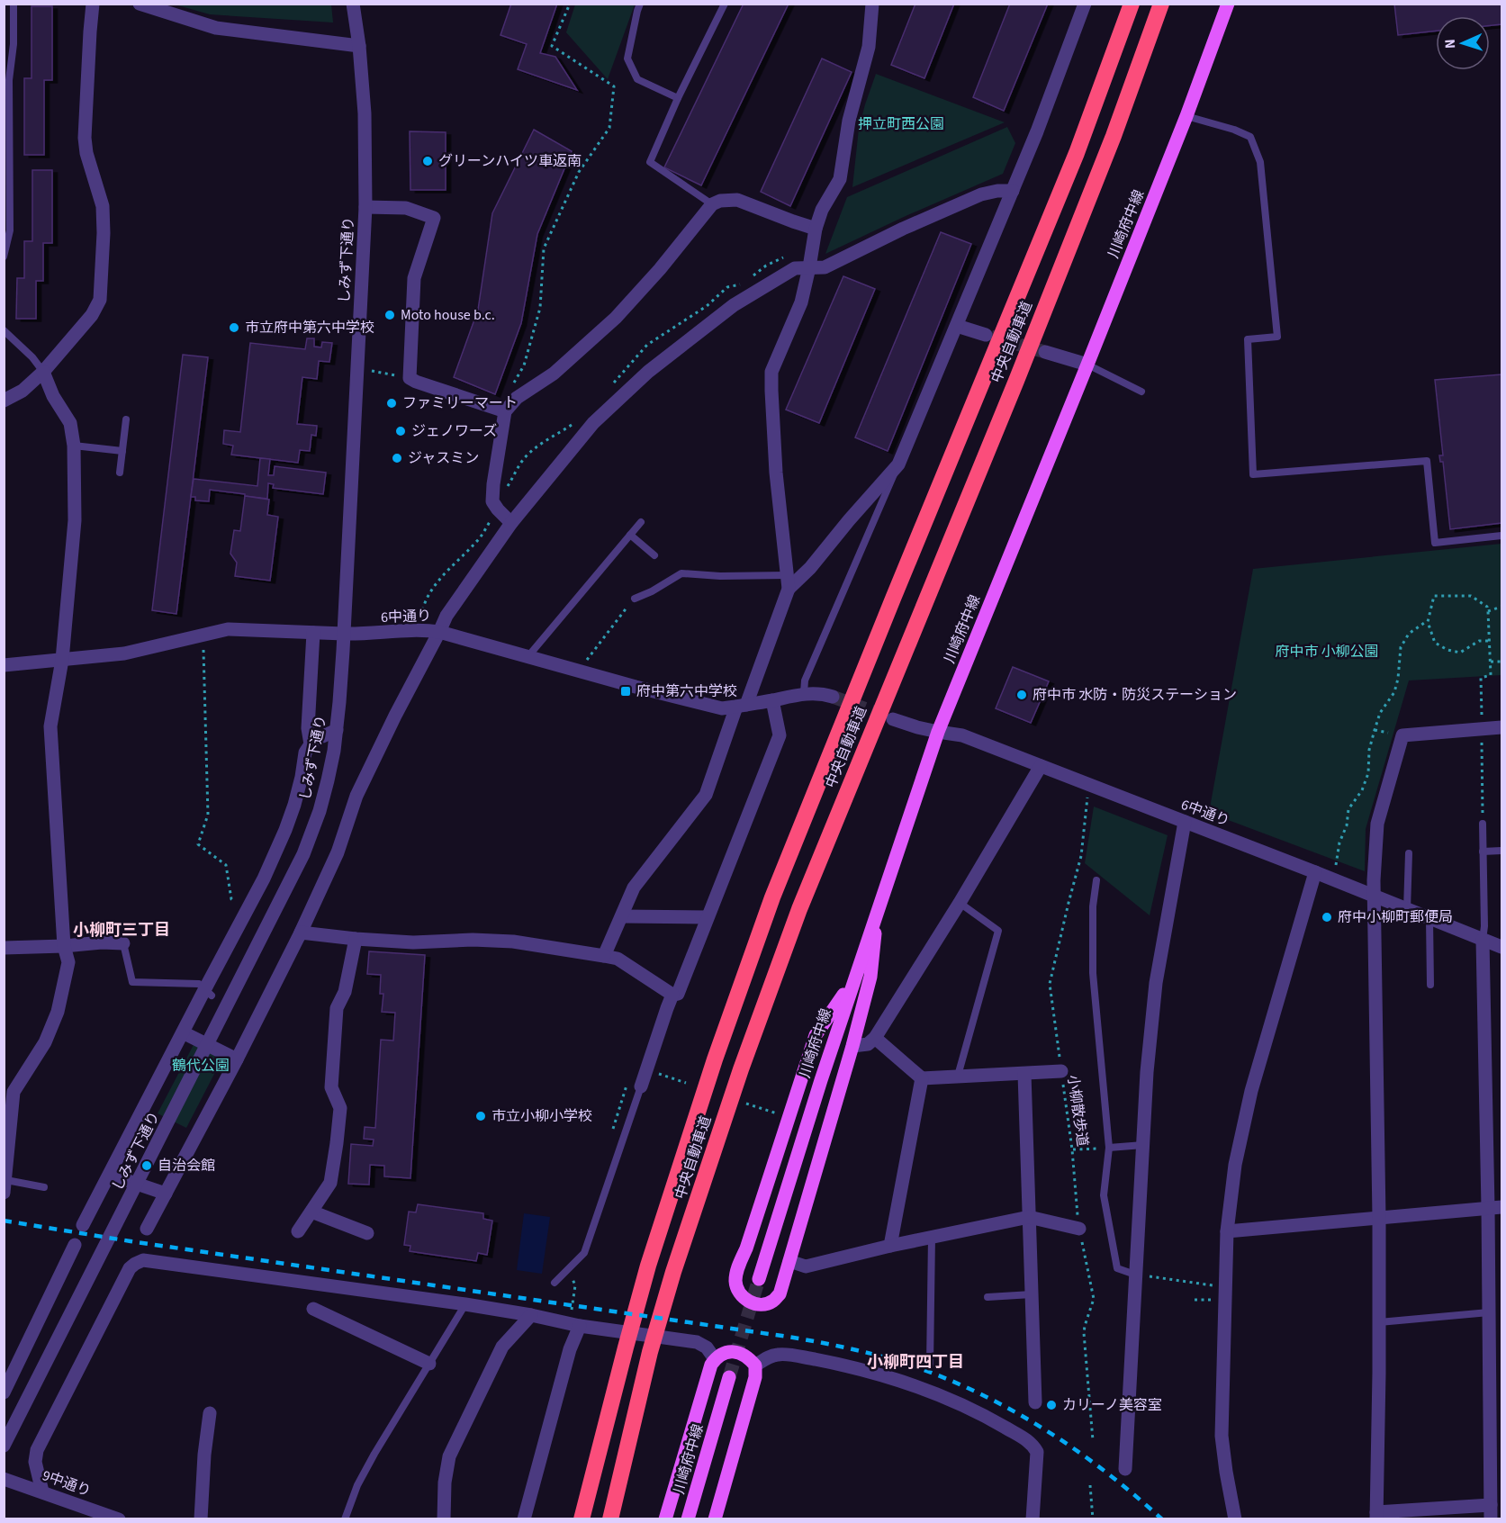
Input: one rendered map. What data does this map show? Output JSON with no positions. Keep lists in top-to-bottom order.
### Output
{
  "streets": {
    "highway": ["中央自動車道"],
    "main road": ["川崎府中線"],
    "street": ["しみず下通り", "6中通り", "9中通り"],
    "path": ["小柳散歩道"]
  },
  "crossings": [
    ["川崎府中線", "6中通り"],
    ["しみず下通り", "6中通り"],
    ["6中通り", "小柳散歩道"]
  ],
  "districts": ["小柳町三丁目", "小柳町四丁目"],
  "parks": ["押立町西公園", "府中市 小柳公園", "鶴代公園"],
  "places": {
    "other": [
      "グリーンハイツ車返南",
      "Moto house b.c.",
      "市立府中第六中学校",
      "ファミリーマート",
      "ジェノワーズ",
      "ジャスミン",
      "府中市 水防・防災ステーション",
      "府中小柳町郵便局",
      "市立小柳小学校",
      "自治会館",
      "カリーノ美容室"
    ],
    "transit": ["府中第六中学校"]
  },
  "north": "left"
}
